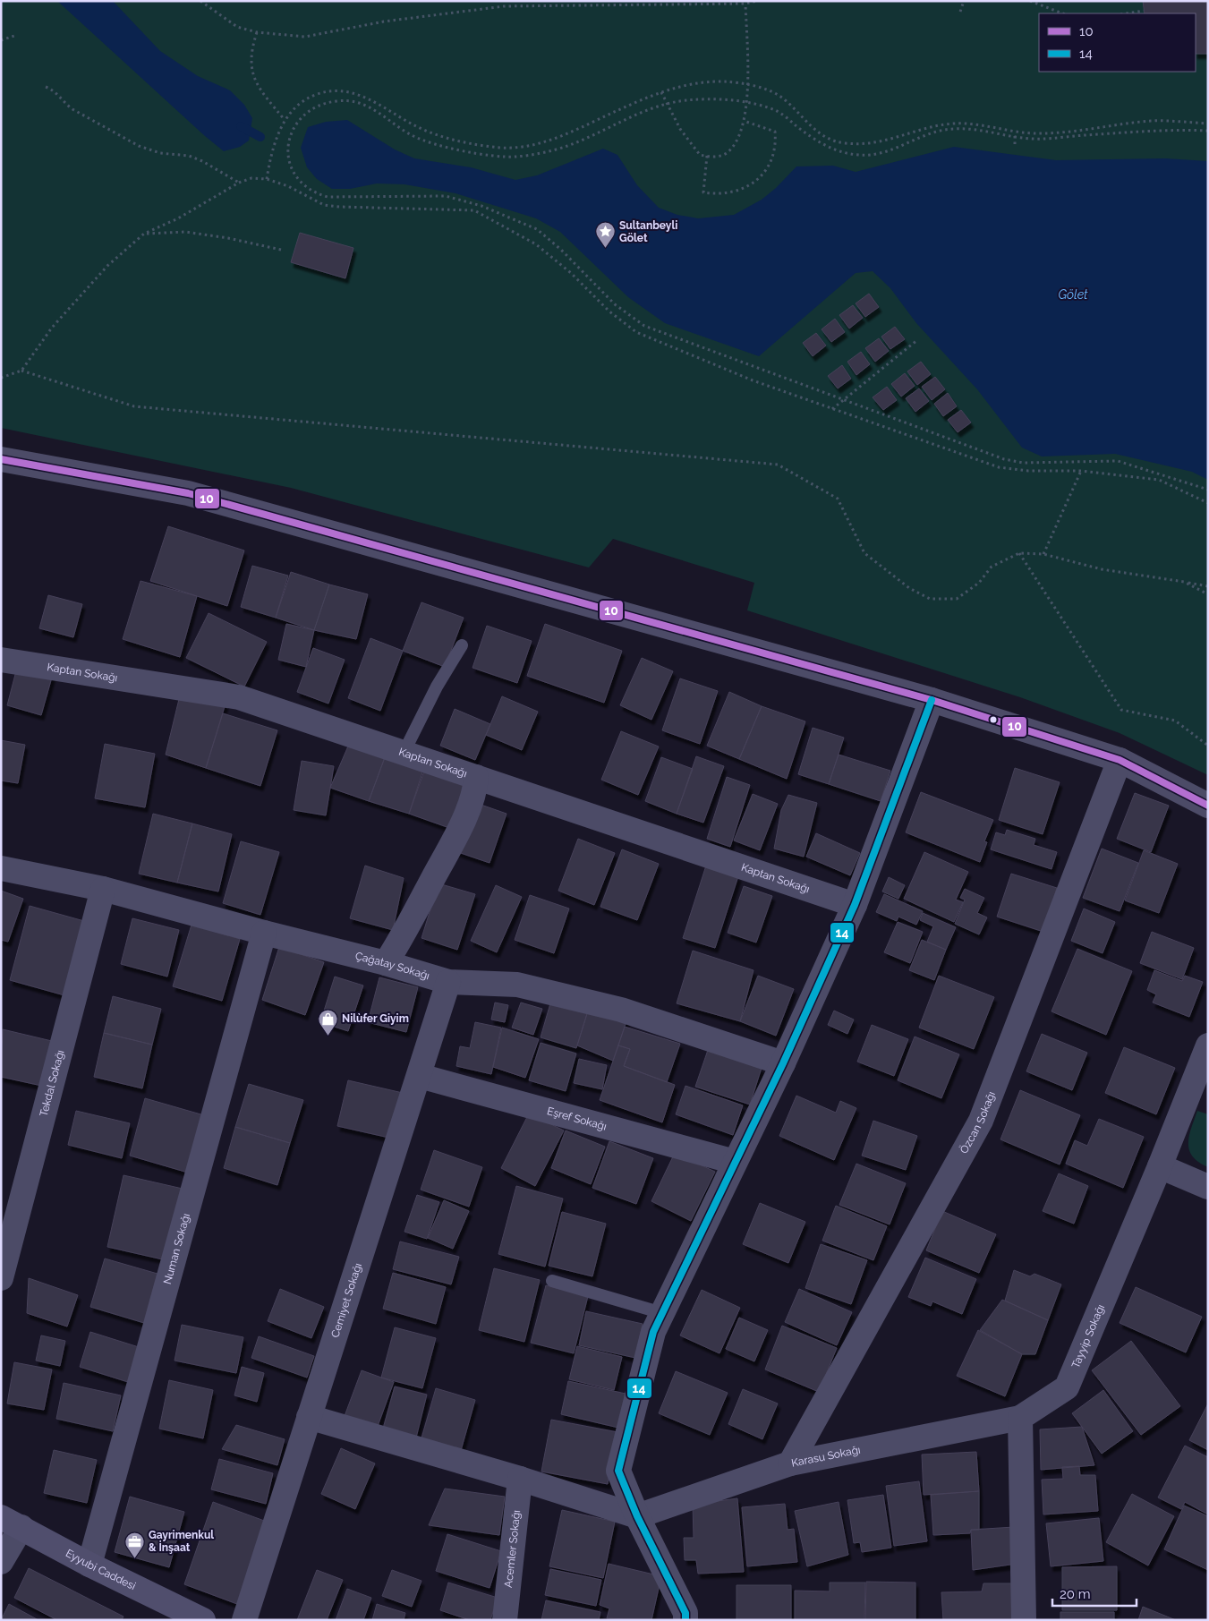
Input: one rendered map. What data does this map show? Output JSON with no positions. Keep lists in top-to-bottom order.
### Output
{
  "streets": {
    "street": [
      "Kaptan Sokağı",
      "Çağatay Sokağı",
      "Tekdal Sokağı",
      "Eşref Sokağı",
      "Özcan Sokağı",
      "Numan Sokağı",
      "Cemiyet Sokağı",
      "Tayyip Sokağı",
      "Karasu Sokağı",
      "Acemler Sokağı",
      "Eyyubi Caddesi"
    ]
  },
  "crossings": [
    ["Çağatay Sokağı", "Tekdal Sokağı"],
    ["Çağatay Sokağı", "Numan Sokağı"],
    ["Çağatay Sokağı", "Cemiyet Sokağı"],
    ["Eşref Sokağı", "Cemiyet Sokağı"],
    ["Özcan Sokağı", "Karasu Sokağı"],
    ["Numan Sokağı", "Eyyubi Caddesi"],
    ["Tayyip Sokağı", "Karasu Sokağı"]
  ],
  "water": ["Gölet"],
  "places": {
    "place": ["Sultanbeyli Gölet"],
    "shop": ["Nilùfer Giyim"],
    "office": ["Gayrimenkul & İnşaat"]
  },
  "lines": ["transit line 10", "transit line 14"],
  "legend": ["10", "14"],
  "scale_bar": "20 m"
}
